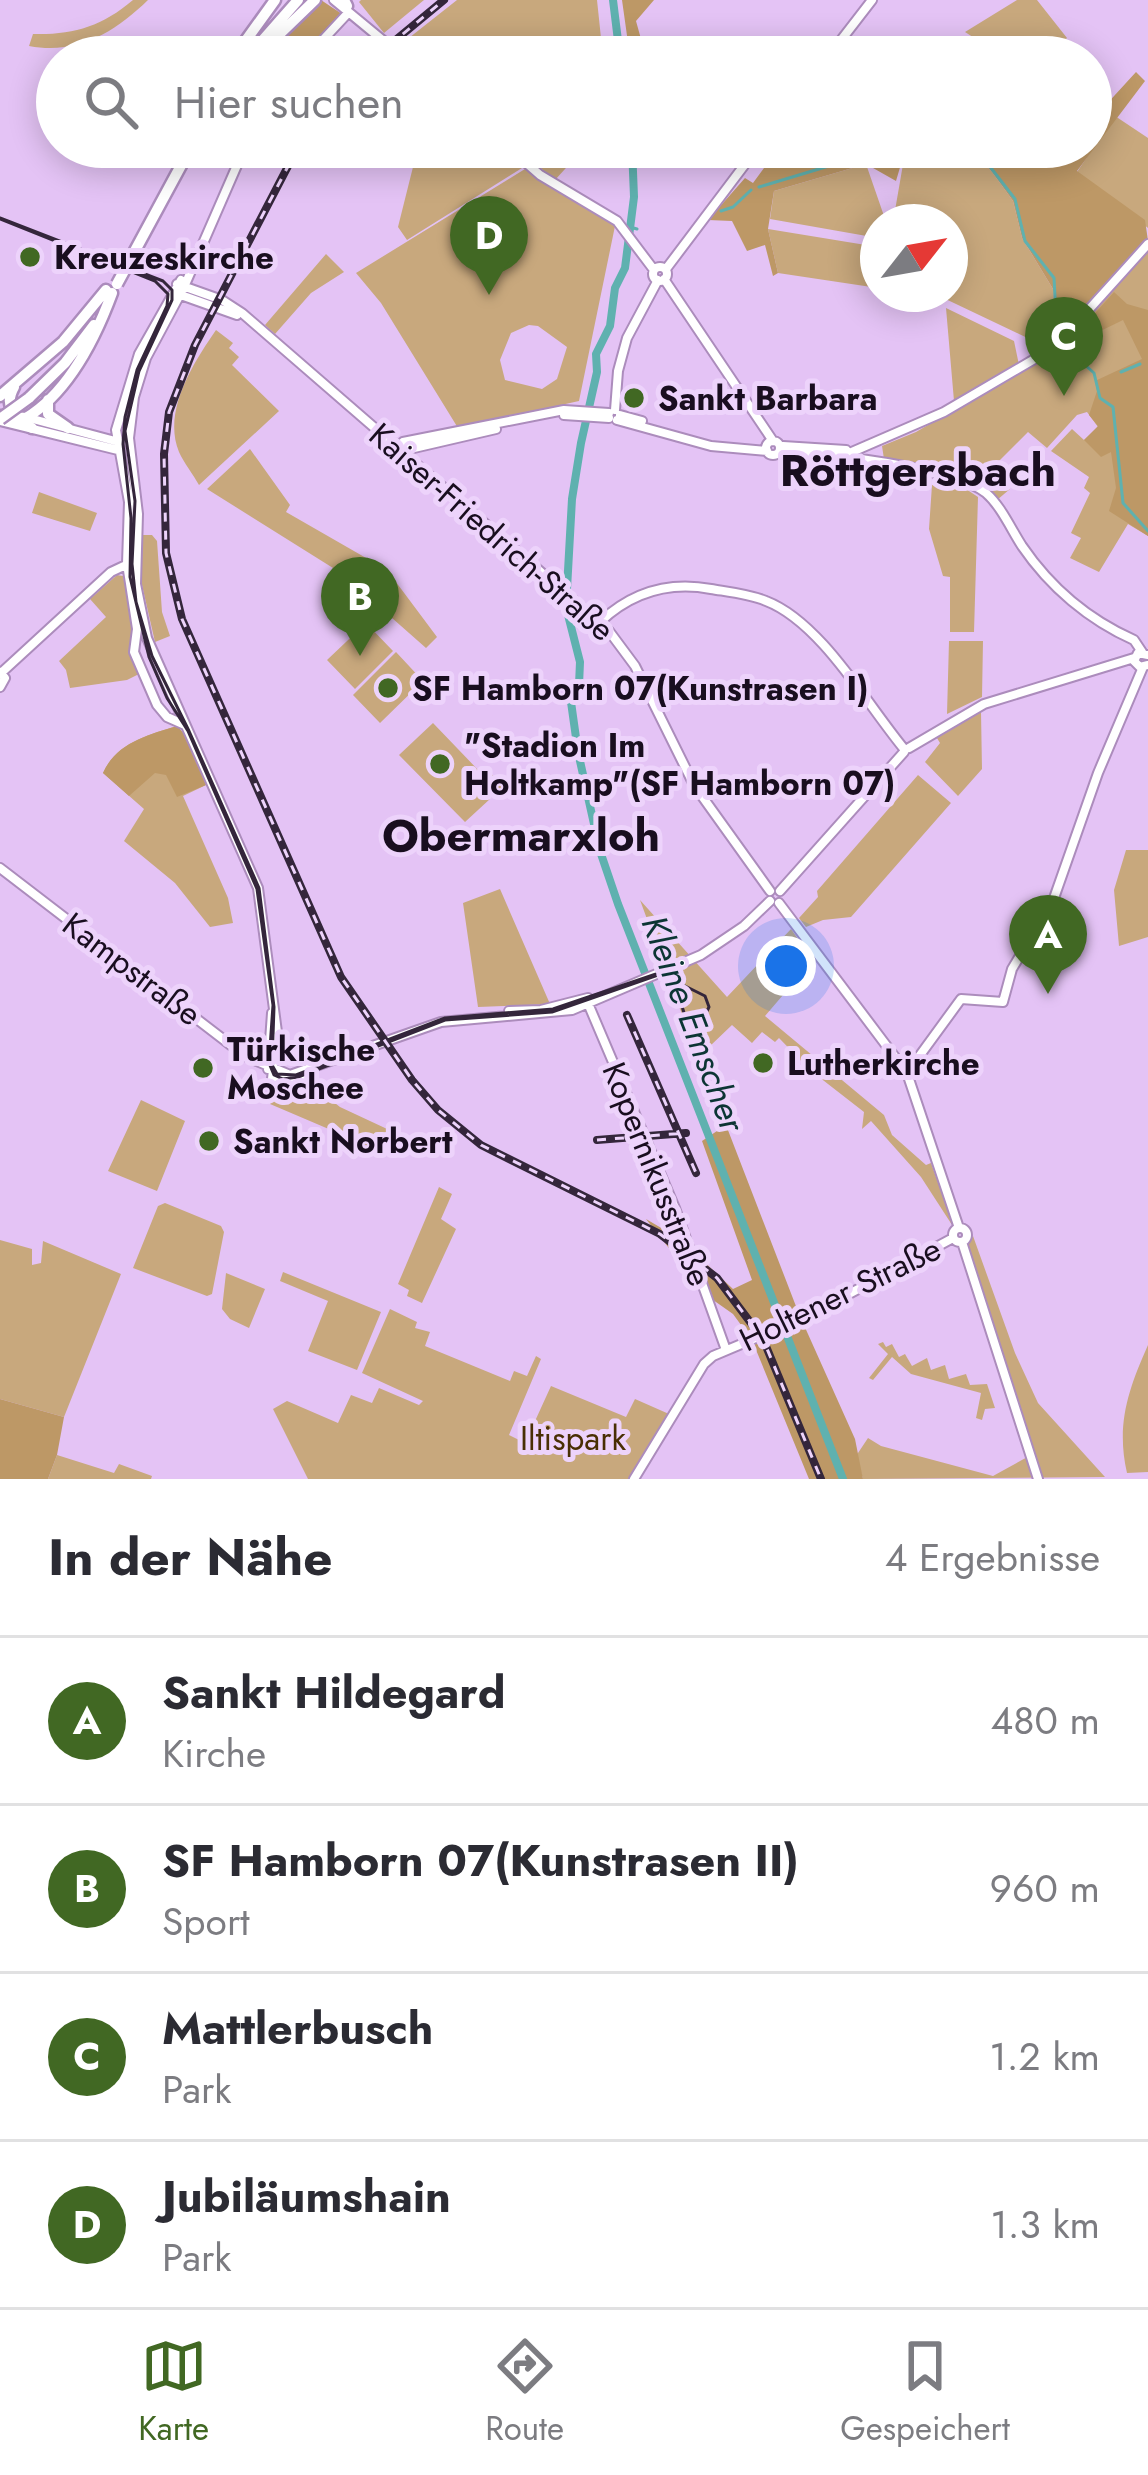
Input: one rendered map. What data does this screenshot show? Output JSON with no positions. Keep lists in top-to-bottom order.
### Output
{
  "streets": {
    "street": [
      "Kaiser-Friedrich-Straße",
      "Kampstraße",
      "Kopernikusstraße",
      "Holtener Straße"
    ]
  },
  "crossings": [
    ["Kaiser-Friedrich-Straße", "Holtener Straße"],
    ["Kopernikusstraße", "Holtener Straße"]
  ],
  "districts": ["Röttgersbach", "Obermarxloh"],
  "water": ["Kleine Emscher"],
  "parks": ["Iltispark"],
  "places": [
    "Kreuzeskirche",
    "Sankt Barbara",
    "SF Hamborn 07(Kunstrasen I)",
    "\"Stadion Im Holtkamp\"(SF Hamborn 07)",
    "Lutherkirche",
    "Türkische Moschee",
    "Sankt Norbert"
  ],
  "north": "top right",
  "page": {
    "search": "Hier suchen",
    "pins": [
      "D",
      "C",
      "B",
      "A"
    ],
    "heading": ["In der Nähe", "4 Ergebnisse"],
    "list": [
      {
        "mark": "A",
        "name": "Sankt Hildegard",
        "note": "Kirche",
        "value": "480 m"
      },
      {
        "mark": "B",
        "name": "SF Hamborn 07(Kunstrasen II)",
        "note": "Sport",
        "value": "960 m"
      },
      {
        "mark": "C",
        "name": "Mattlerbusch",
        "note": "Park",
        "value": "1.2 km"
      },
      {
        "mark": "D",
        "name": "Jubiläumshain",
        "note": "Park",
        "value": "1.3 km"
      }
    ],
    "nav": ["Karte", "Route", "Gespeichert"]
  }
}
